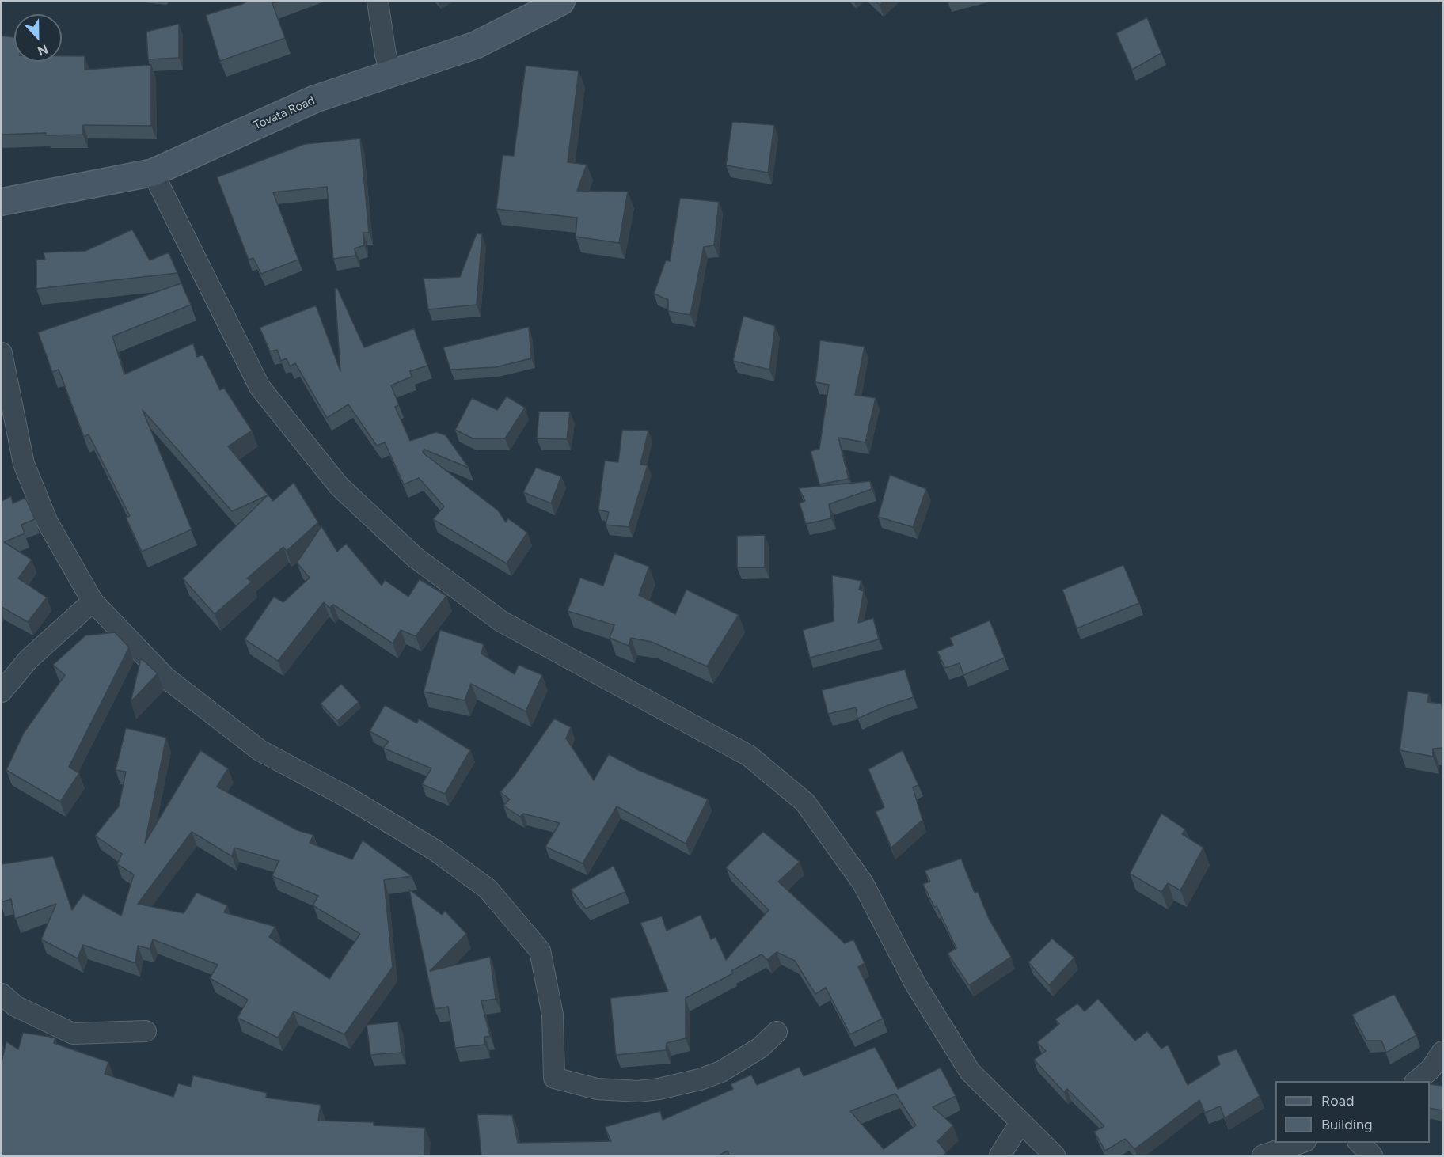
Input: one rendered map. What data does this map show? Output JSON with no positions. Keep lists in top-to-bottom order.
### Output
{
  "streets": {
    "street": ["Tovata Road"]
  },
  "legend": ["Road", "Building"],
  "north": "bottom"
}
